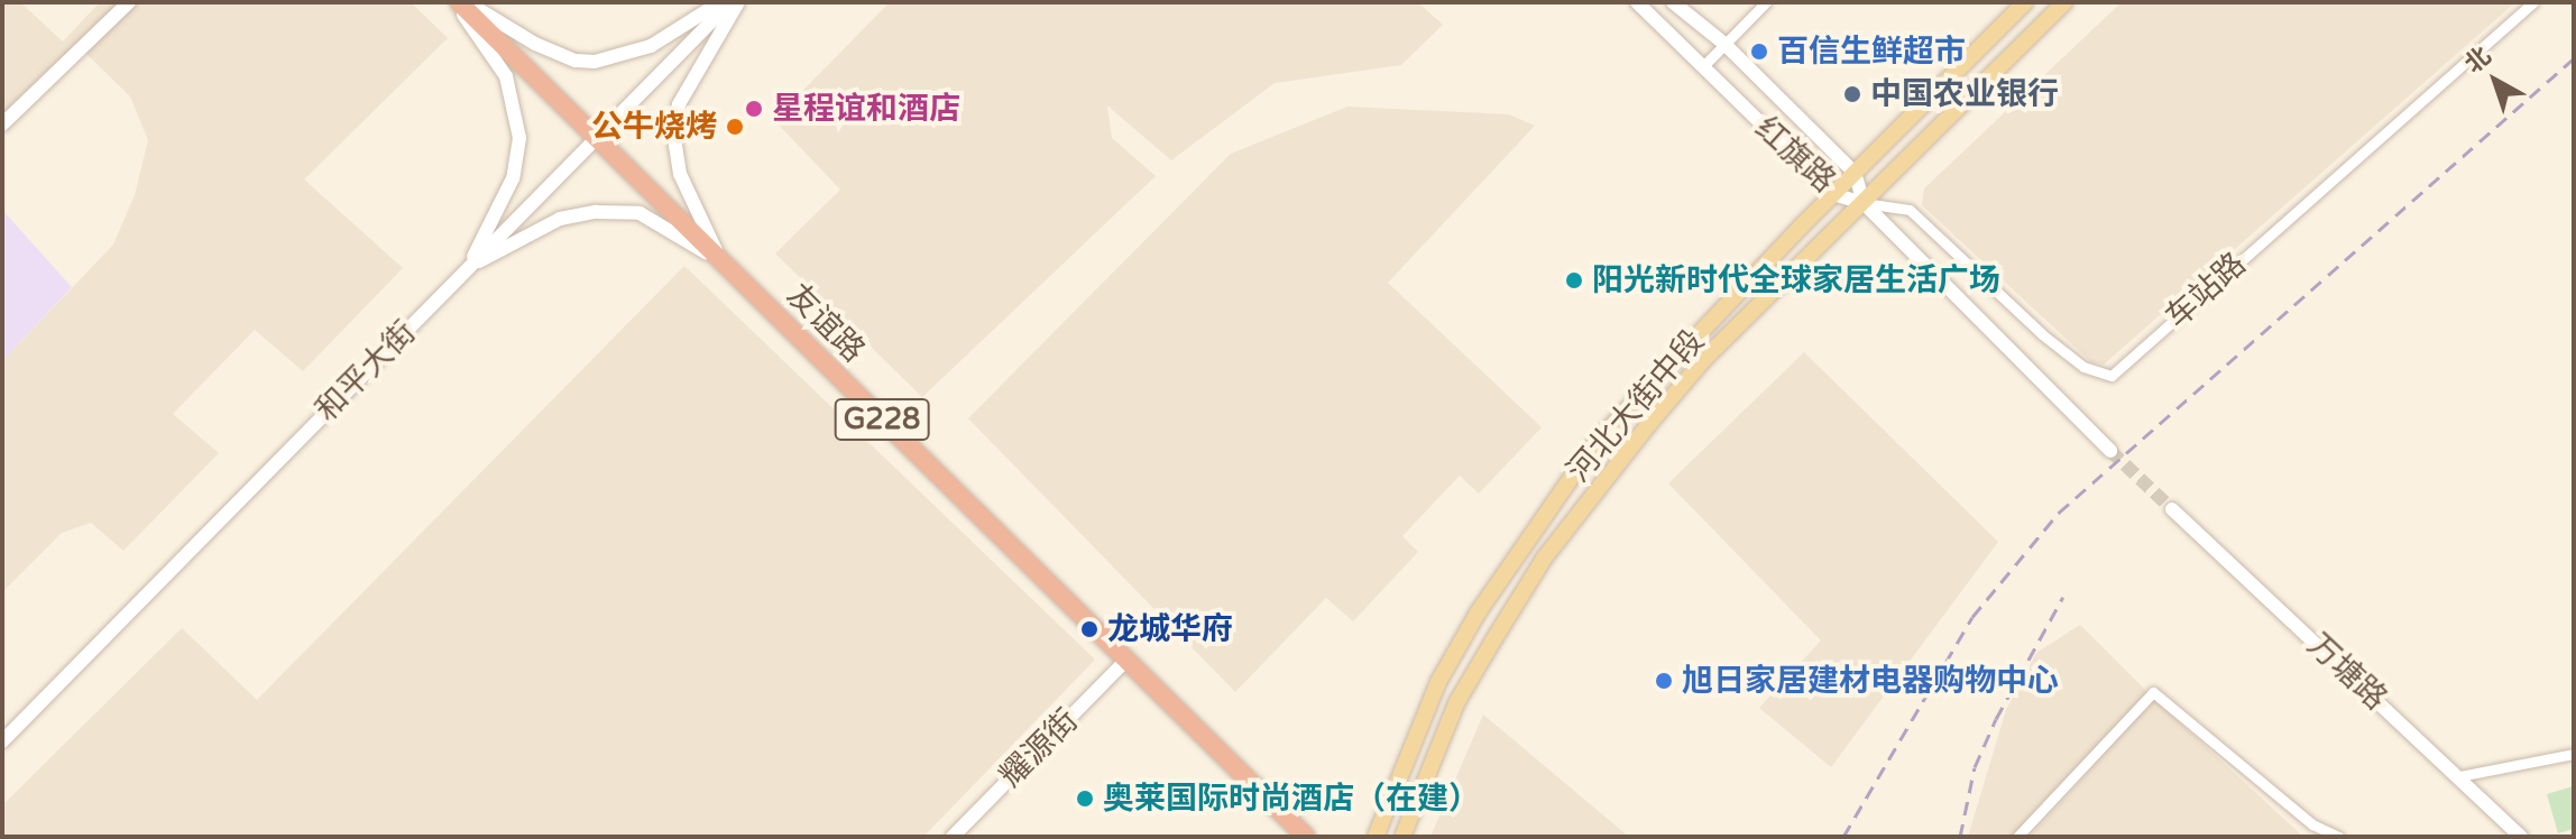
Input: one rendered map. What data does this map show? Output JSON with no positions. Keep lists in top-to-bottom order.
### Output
{
  "streets": {
    "highway": ["友谊路", "G228"],
    "main road": [
      "红旗路",
      "和平大街",
      "河北大街中段",
      "万塘路",
      "耀源街"
    ],
    "street": ["车站路"]
  },
  "crossings": [
    ["红旗路", "车站路"],
    ["红旗路", "河北大街中段"],
    ["友谊路", "和平大街"],
    ["友谊路", "耀源街"]
  ],
  "places": [
    "百信生鲜超市",
    "中国农业银行",
    "星程谊和酒店",
    "公牛烧烤",
    "阳光新时代全球家居生活广场",
    "龙城华府",
    "旭日家居建材电器购物中心",
    "奥莱国际时尚酒店（在建）"
  ],
  "north": "top left"
}
